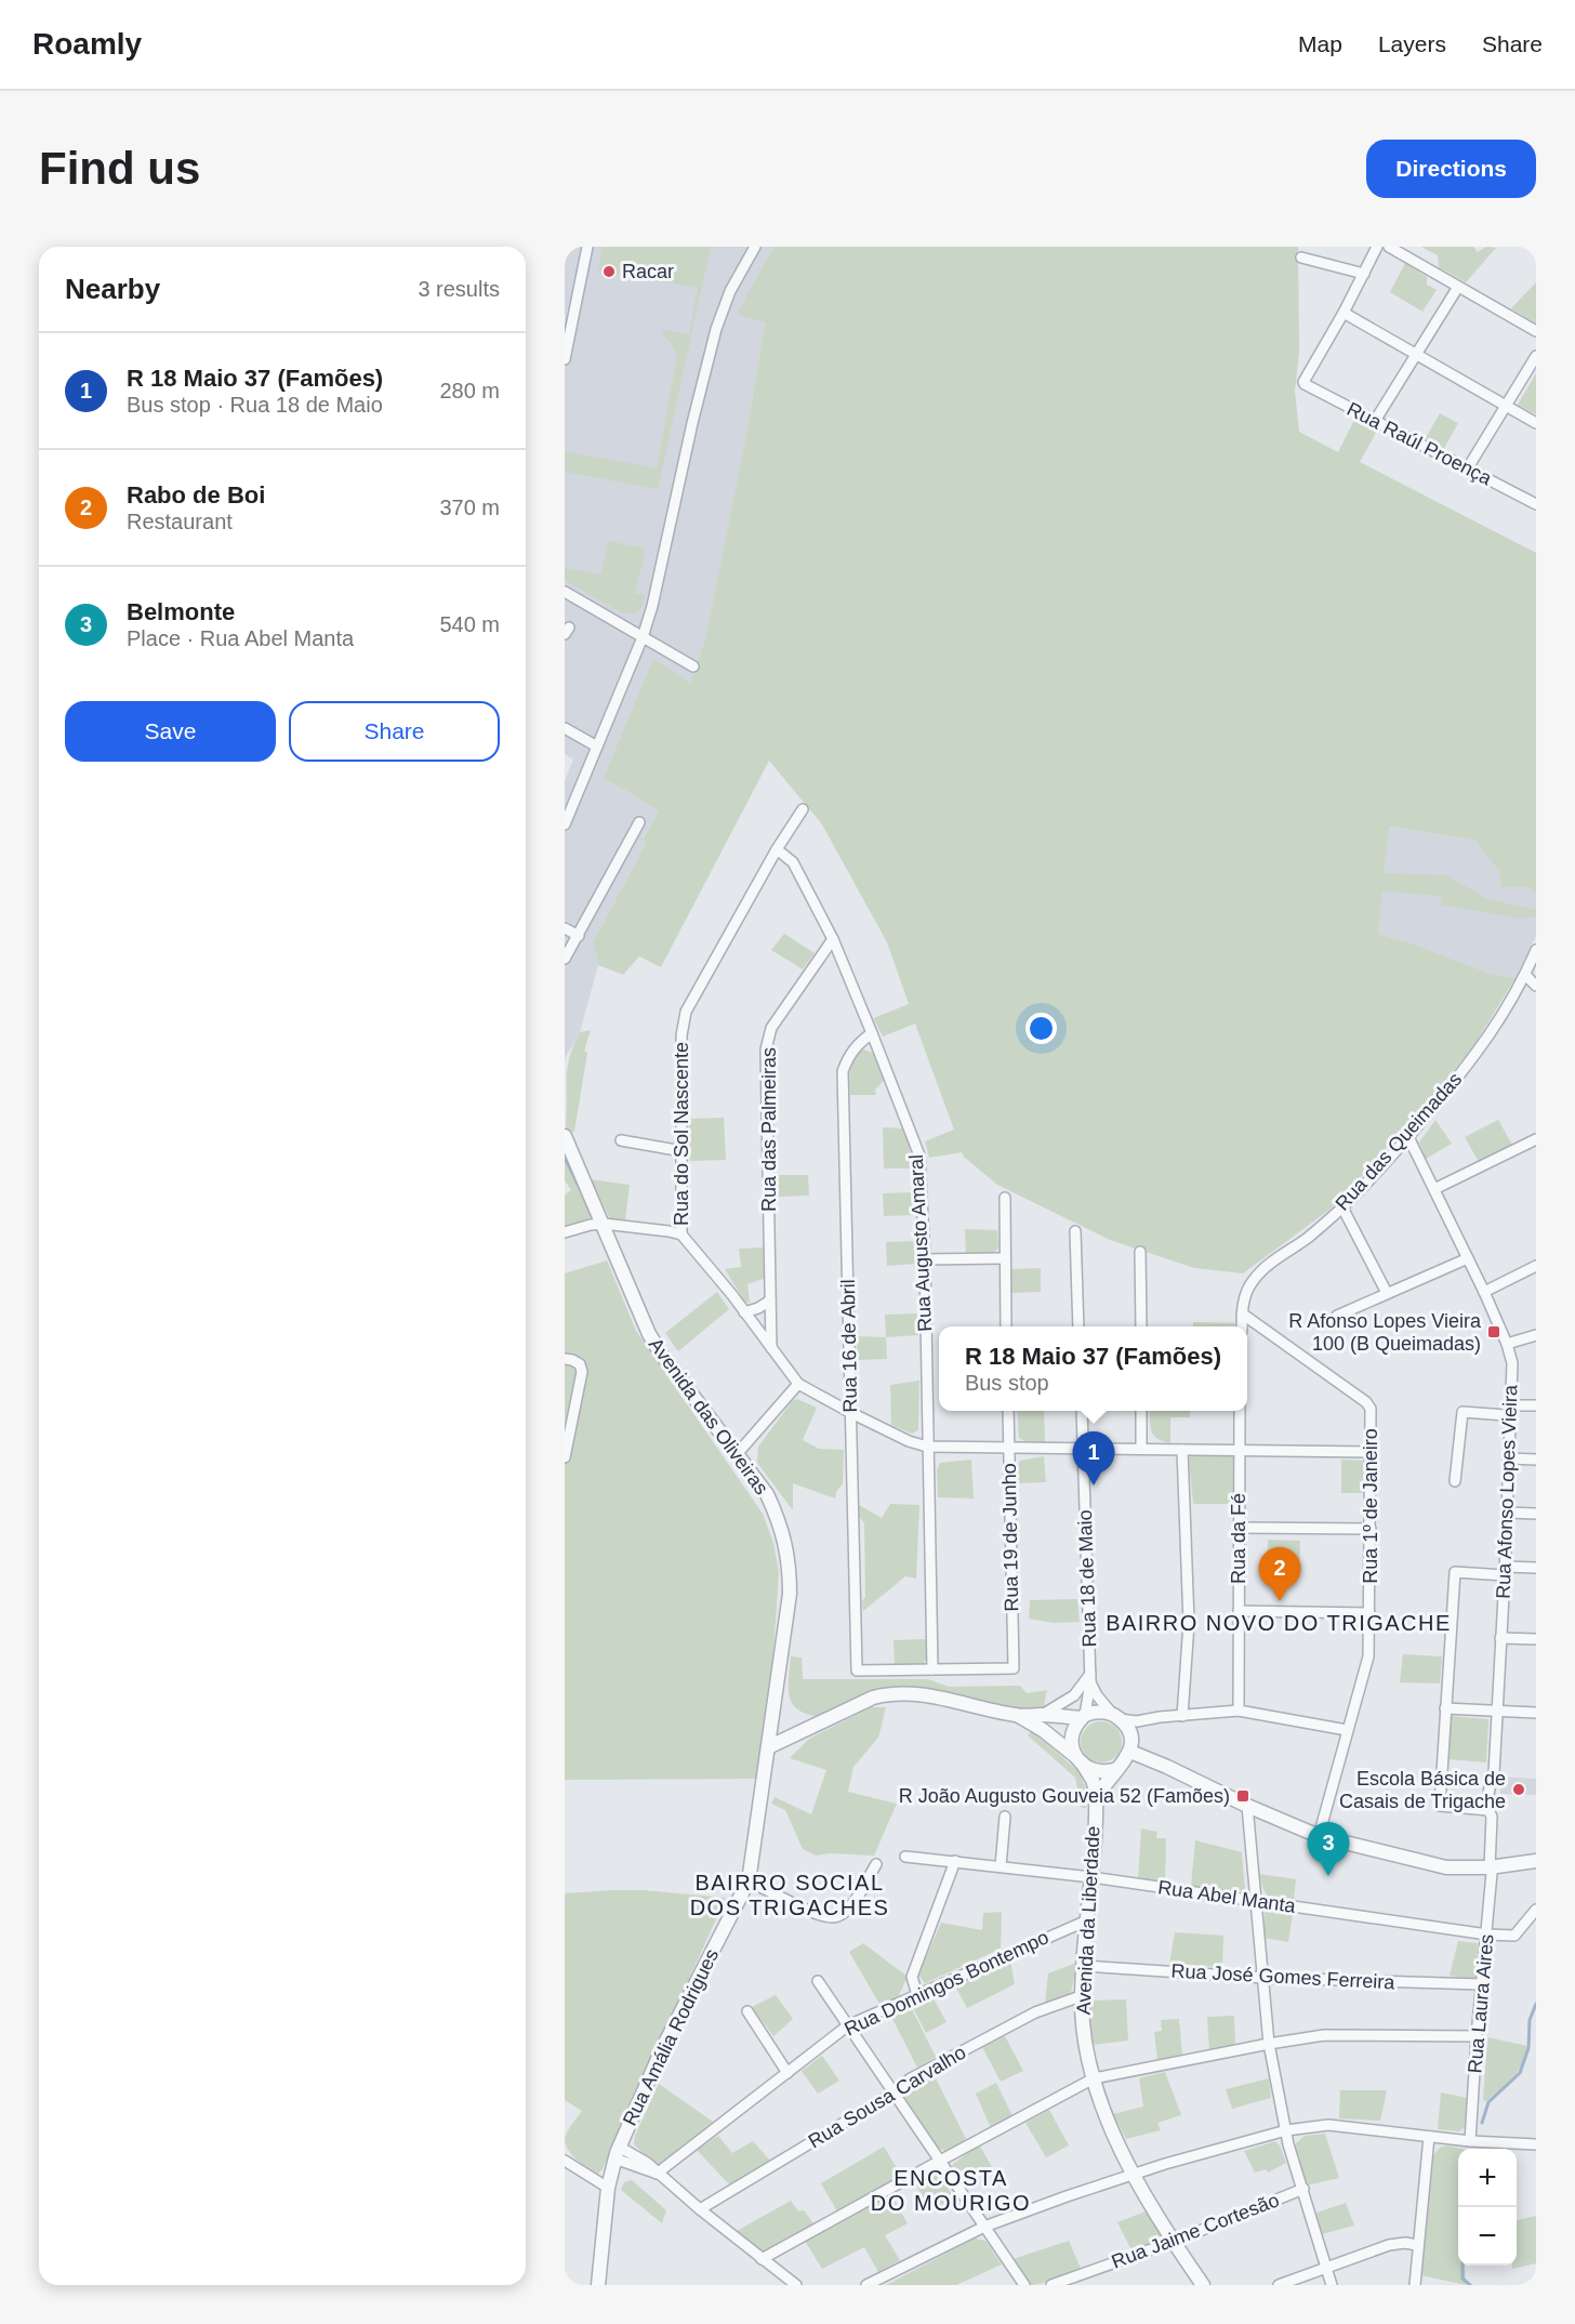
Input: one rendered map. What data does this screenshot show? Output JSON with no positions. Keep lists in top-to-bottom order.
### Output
{
  "streets": {
    "street": [
      "Rua Raúl Proença",
      "Rua das Palmeiras",
      "Rua do Sol Nascente",
      "Rua das Queimadas",
      "Rua Augusto Amaral",
      "Rua 16 de Abril",
      "Avenida das Oliveiras",
      "Rua Afonso Lopes Vieira",
      "Rua 1º de Janeiro",
      "Rua 19 de Junho",
      "Rua da Fé",
      "Rua 18 de Maio",
      "Rua Abel Manta",
      "Avenida da Liberdade",
      "Rua José Gomes Ferreira",
      "Rua Domingos Bontempo",
      "Rua Laura Aires",
      "Rua Amália Rodrigues",
      "Rua Sousa Carvalho",
      "Rua Jaime Cortesão"
    ]
  },
  "crossings": [
    ["Rua das Palmeiras", "Rua do Sol Nascente"],
    ["Rua das Palmeiras", "Rua Augusto Amaral"],
    ["Rua do Sol Nascente", "Rua Augusto Amaral"],
    ["Rua do Sol Nascente", "Rua 16 de Abril"],
    ["Rua do Sol Nascente", "Rua 1º de Janeiro"],
    ["Rua do Sol Nascente", "Rua 19 de Junho"],
    ["Rua do Sol Nascente", "Rua da Fé"],
    ["Rua do Sol Nascente", "Rua 18 de Maio"],
    ["Rua das Queimadas", "Rua Afonso Lopes Vieira"],
    ["Rua das Queimadas", "Rua 1º de Janeiro"],
    ["Rua Augusto Amaral", "Rua 16 de Abril"],
    ["Rua Augusto Amaral", "Rua 19 de Junho"],
    ["Rua 16 de Abril", "Rua 19 de Junho"],
    ["Avenida das Oliveiras", "Rua Amália Rodrigues"],
    ["Rua Afonso Lopes Vieira", "Rua Laura Aires"],
    ["Rua 18 de Maio", "Avenida da Liberdade"],
    ["Rua Abel Manta", "Avenida da Liberdade"],
    ["Rua Abel Manta", "Rua Laura Aires"],
    ["Avenida da Liberdade", "Rua José Gomes Ferreira"],
    ["Avenida da Liberdade", "Rua Domingos Bontempo"],
    ["Avenida da Liberdade", "Rua Sousa Carvalho"],
    ["Avenida da Liberdade", "Rua Jaime Cortesão"],
    ["Rua José Gomes Ferreira", "Rua Laura Aires"]
  ],
  "districts": ["BAIRRO NOVO DO TRIGACHE", "BAIRRO SOCIAL DOS TRIGACHES", "ENCOSTA DO MOURIGO"],
  "places": {
    "other": ["Racar", "Escola Básica de Casais de Trigache"],
    "transit": ["R Afonso Lopes Vieira 100 (B Queimadas)", "R João Augusto Gouveia 52 (Famões)"]
  },
  "page": {
    "header": "Roamly",
    "nav": ["Map", "Layers", "Share"],
    "buttons": [
      "Directions",
      ["Save", "Share"]
    ],
    "title": "Find us",
    "heading": ["Nearby", "3 results"],
    "list": [
      {
        "mark": "1",
        "name": "R 18 Maio 37 (Famões)",
        "note": "Bus stop · Rua 18 de Maio",
        "value": "280 m"
      },
      {
        "mark": "2",
        "name": "Rabo de Boi",
        "note": "Restaurant",
        "value": "370 m"
      },
      {
        "mark": "3",
        "name": "Belmonte",
        "note": "Place · Rua Abel Manta",
        "value": "540 m"
      }
    ],
    "popup": ["R 18 Maio 37 (Famões)", "Bus stop"],
    "pins": ["1", "2", "3"],
    "map_buttons": ["+", "−"]
  }
}
